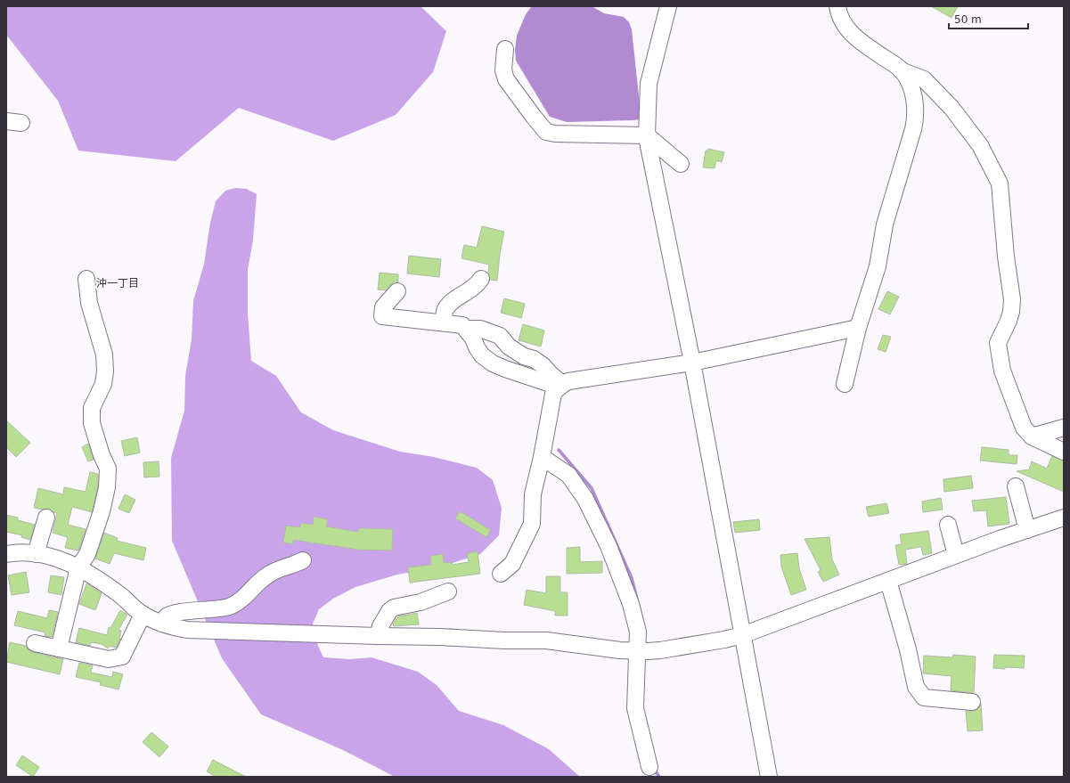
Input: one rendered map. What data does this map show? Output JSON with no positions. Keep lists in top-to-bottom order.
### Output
{
  "districts": ["沖一丁目"],
  "scale_bar": "50 m"
}
